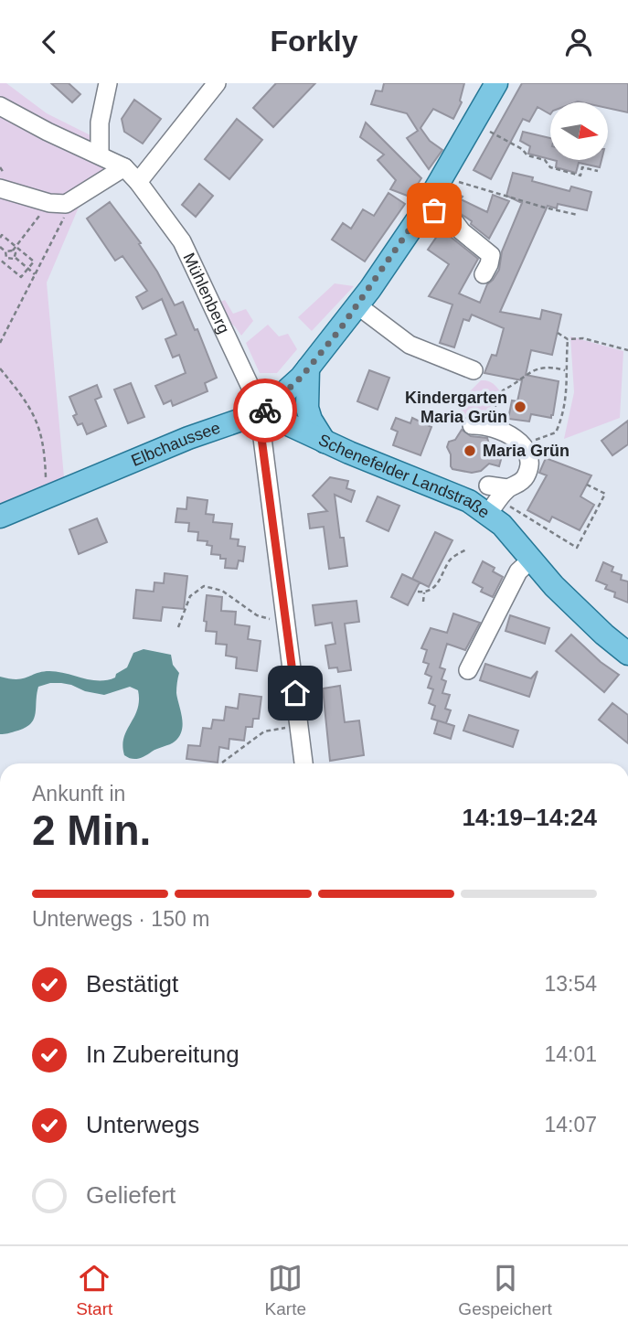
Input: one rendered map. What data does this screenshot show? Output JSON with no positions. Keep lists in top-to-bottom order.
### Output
{
  "streets": {
    "main road": ["Elbchaussee", "Schenefelder Landstraße"],
    "street": ["Mühlenberg"]
  },
  "crossings": [
    ["Mühlenberg", "Elbchaussee"],
    ["Mühlenberg", "Schenefelder Landstraße"],
    ["Elbchaussee", "Schenefelder Landstraße"]
  ],
  "places": ["Kindergarten Maria Grün", "Maria Grün"],
  "north": "right",
  "page": {
    "header": "Forkly",
    "heading": ["2 Min.", "Ankunft in", "14:19–14:24"],
    "bar": "Unterwegs · 150 m",
    "list": [
      ["Bestätigt", "13:54"],
      ["In Zubereitung", "14:01"],
      ["Unterwegs", "14:07"],
      "Geliefert"
    ],
    "tabs": ["Start", "Karte", "Gespeichert"]
  }
}
